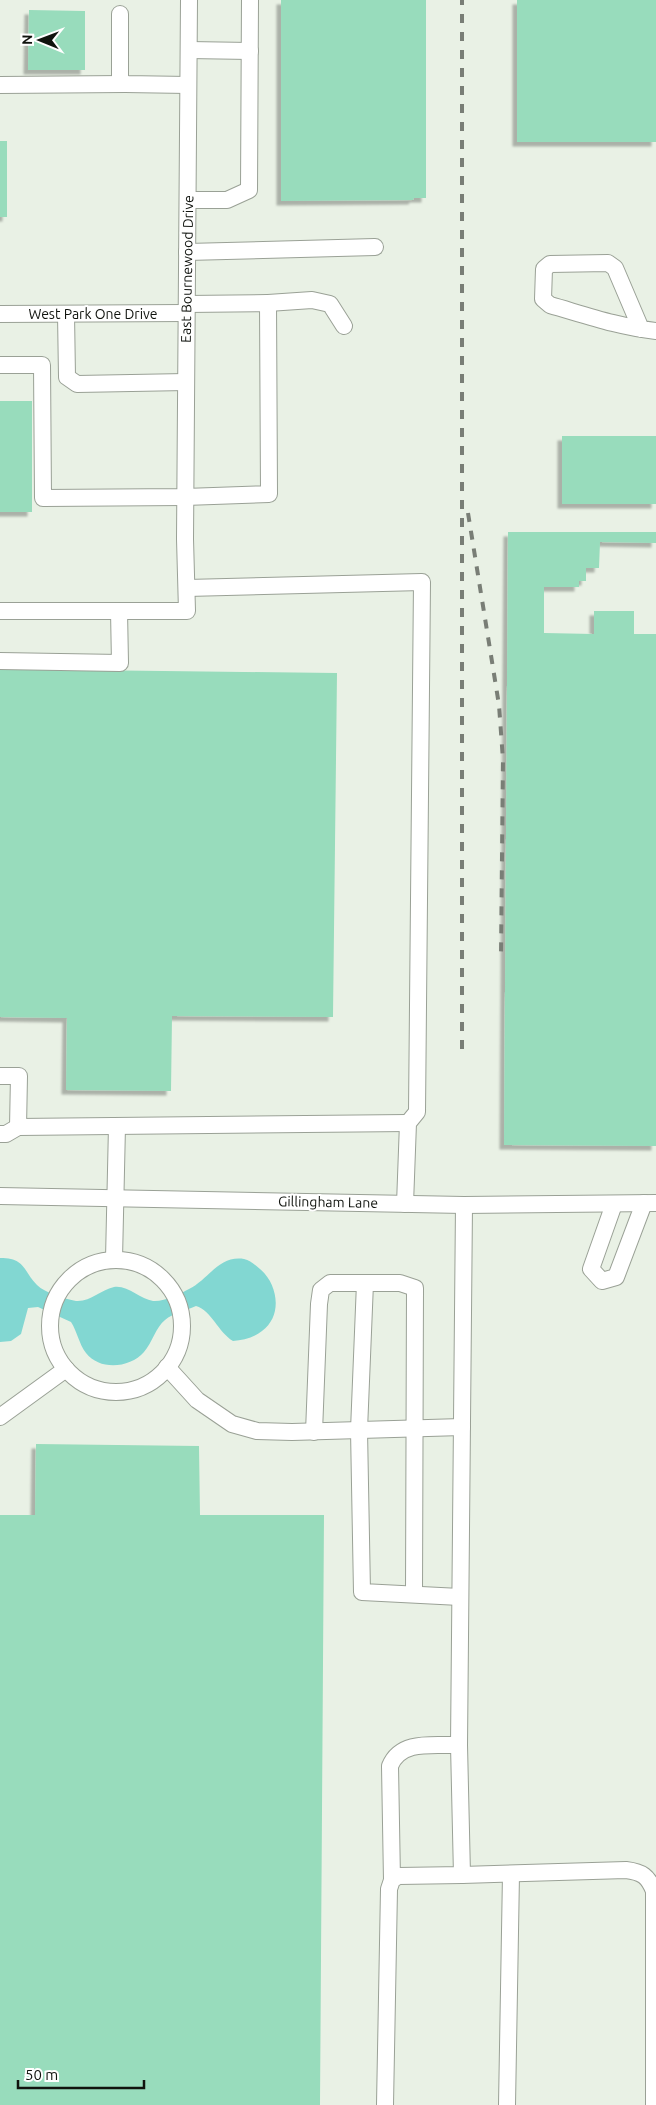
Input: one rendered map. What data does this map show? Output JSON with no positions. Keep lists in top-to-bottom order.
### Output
{
  "streets": {
    "street": ["East Bournewood Drive", "West Park One Drive", "Gillingham Lane"]
  },
  "crossings": [
    ["East Bournewood Drive", "West Park One Drive"]
  ],
  "scale_bar": "50 m",
  "north": "left"
}
